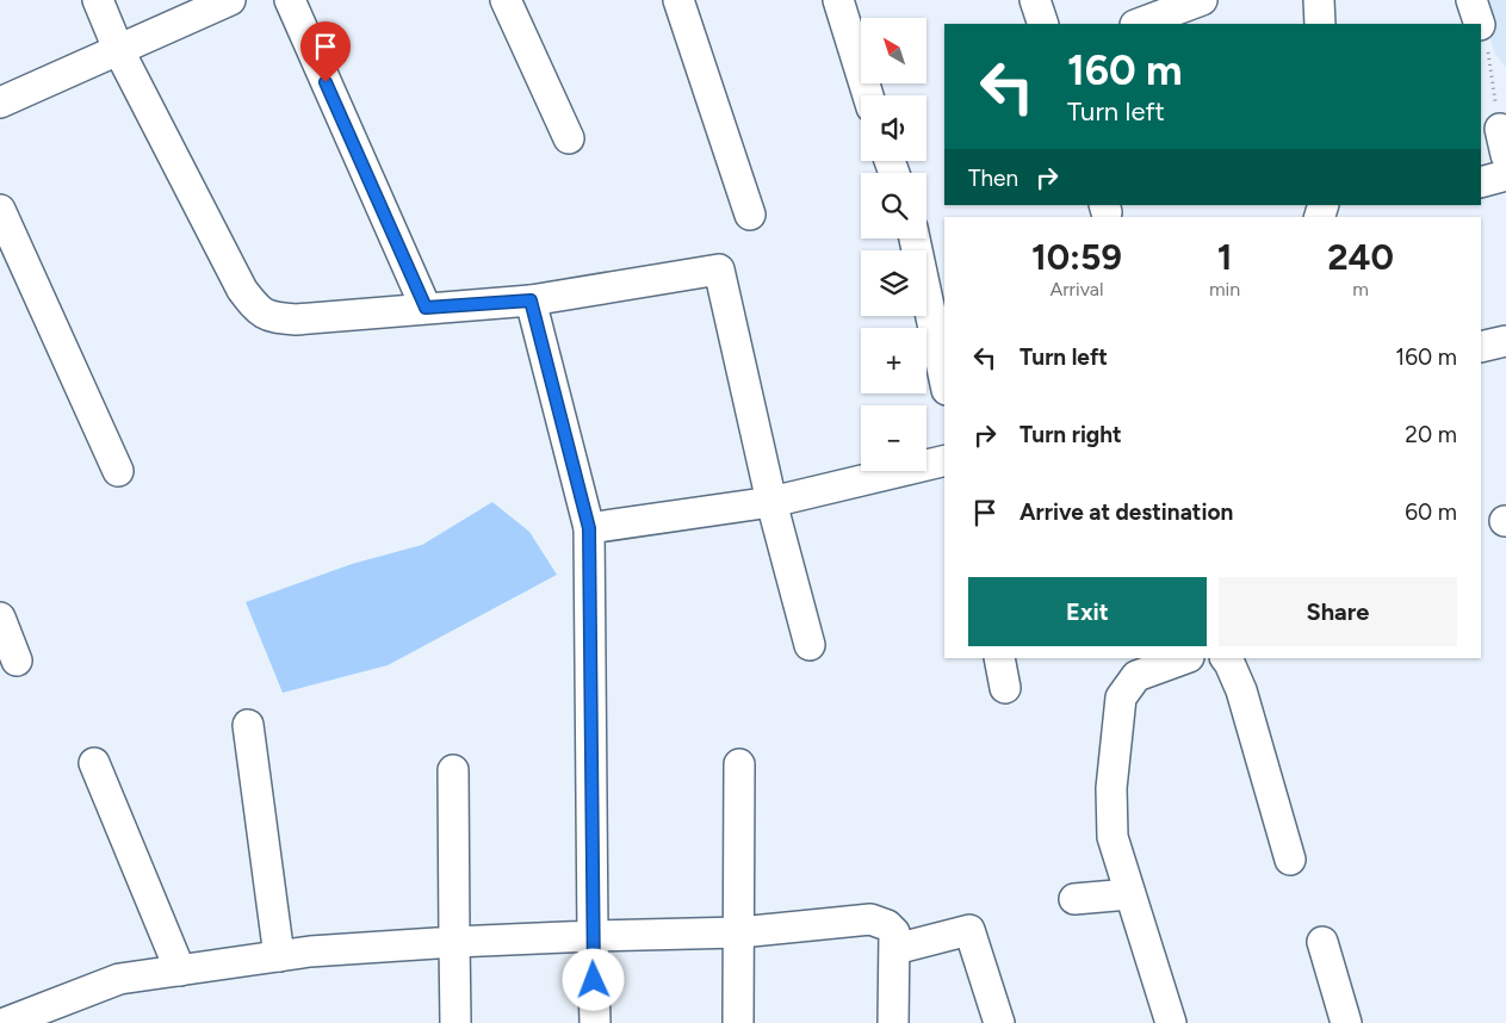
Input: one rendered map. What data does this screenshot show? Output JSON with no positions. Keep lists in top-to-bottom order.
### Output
{
  "north": "top left",
  "page": {
    "map_buttons": ["+", "−"],
    "turn": ["160 m", "Turn left"],
    "then": "Then",
    "eta": [
      "10:59",
      "Arrival",
      "1",
      "min",
      "240",
      "m"
    ],
    "list": [
      {
        "name": "Turn left",
        "value": "160 m"
      },
      {
        "name": "Turn right",
        "value": "20 m"
      },
      {
        "name": "Arrive at destination",
        "value": "60 m"
      }
    ],
    "buttons": ["Exit", "Share"]
  }
}
